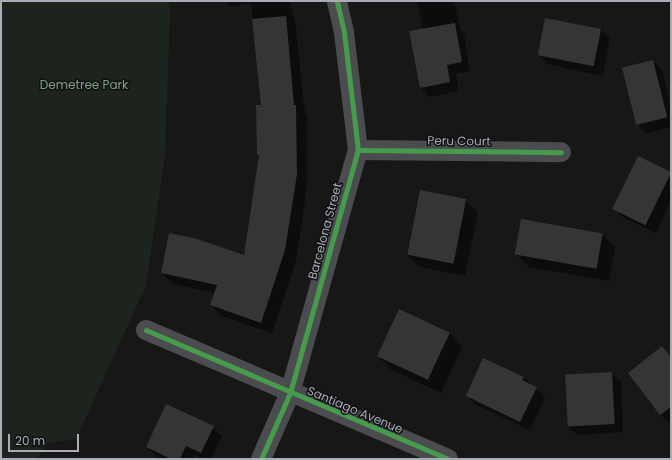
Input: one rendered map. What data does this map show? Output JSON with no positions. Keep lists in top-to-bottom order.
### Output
{
  "streets": {
    "street": ["Peru Court", "Barcelona Street", "Santiago Avenue"]
  },
  "crossings": [
    ["Peru Court", "Barcelona Street"],
    ["Barcelona Street", "Santiago Avenue"]
  ],
  "parks": ["Demetree Park"],
  "scale_bar": "20 m"
}
